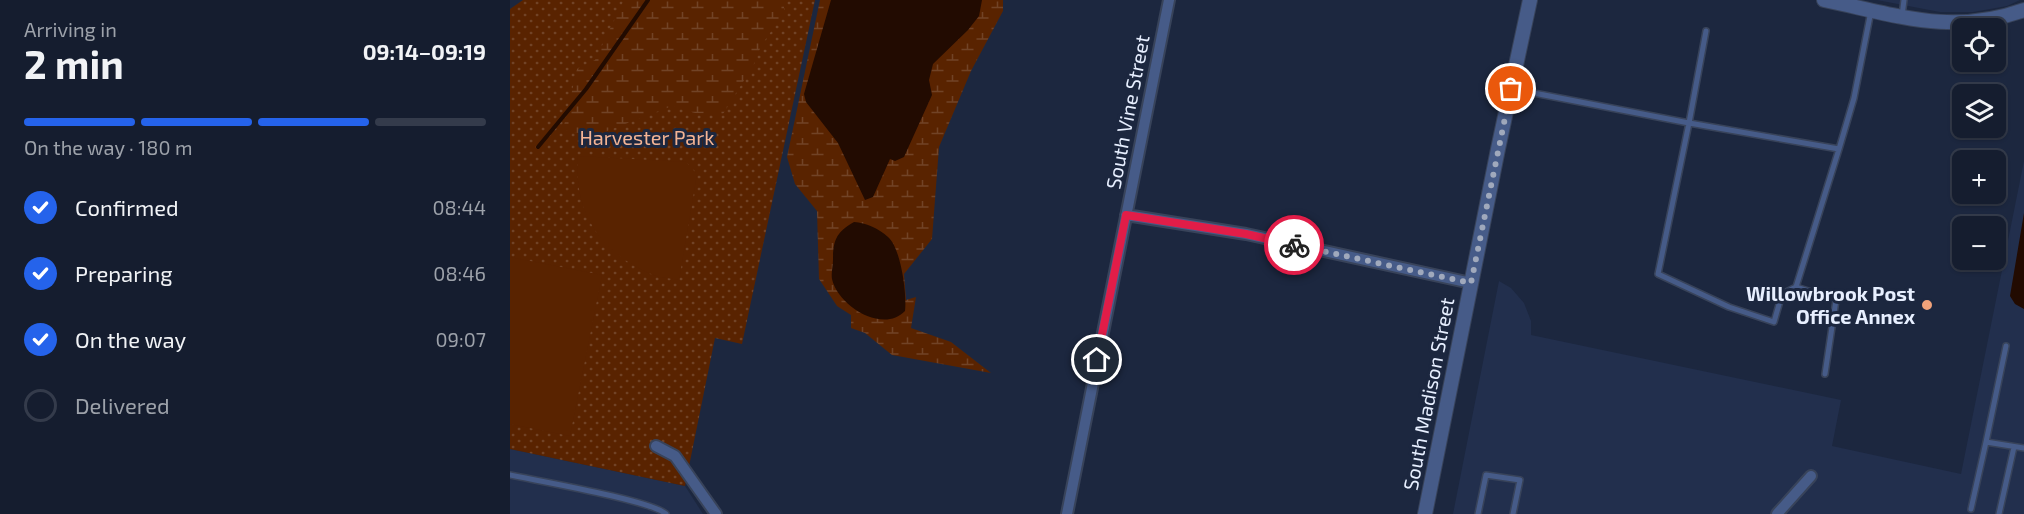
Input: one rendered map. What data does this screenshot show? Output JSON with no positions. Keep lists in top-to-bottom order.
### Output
{
  "streets": {
    "street": ["South Vine Street", "South Madison Street"]
  },
  "parks": ["Harvester Park"],
  "places": ["Willowbrook Post Office Annex"],
  "page": {
    "heading": ["2 min", "Arriving in", "09:14–09:19"],
    "map_buttons": ["+", "−"],
    "bar": "On the way · 180 m",
    "list": [
      ["Confirmed", "08:44"],
      ["Preparing", "08:46"],
      ["On the way", "09:07"],
      "Delivered"
    ]
  }
}
